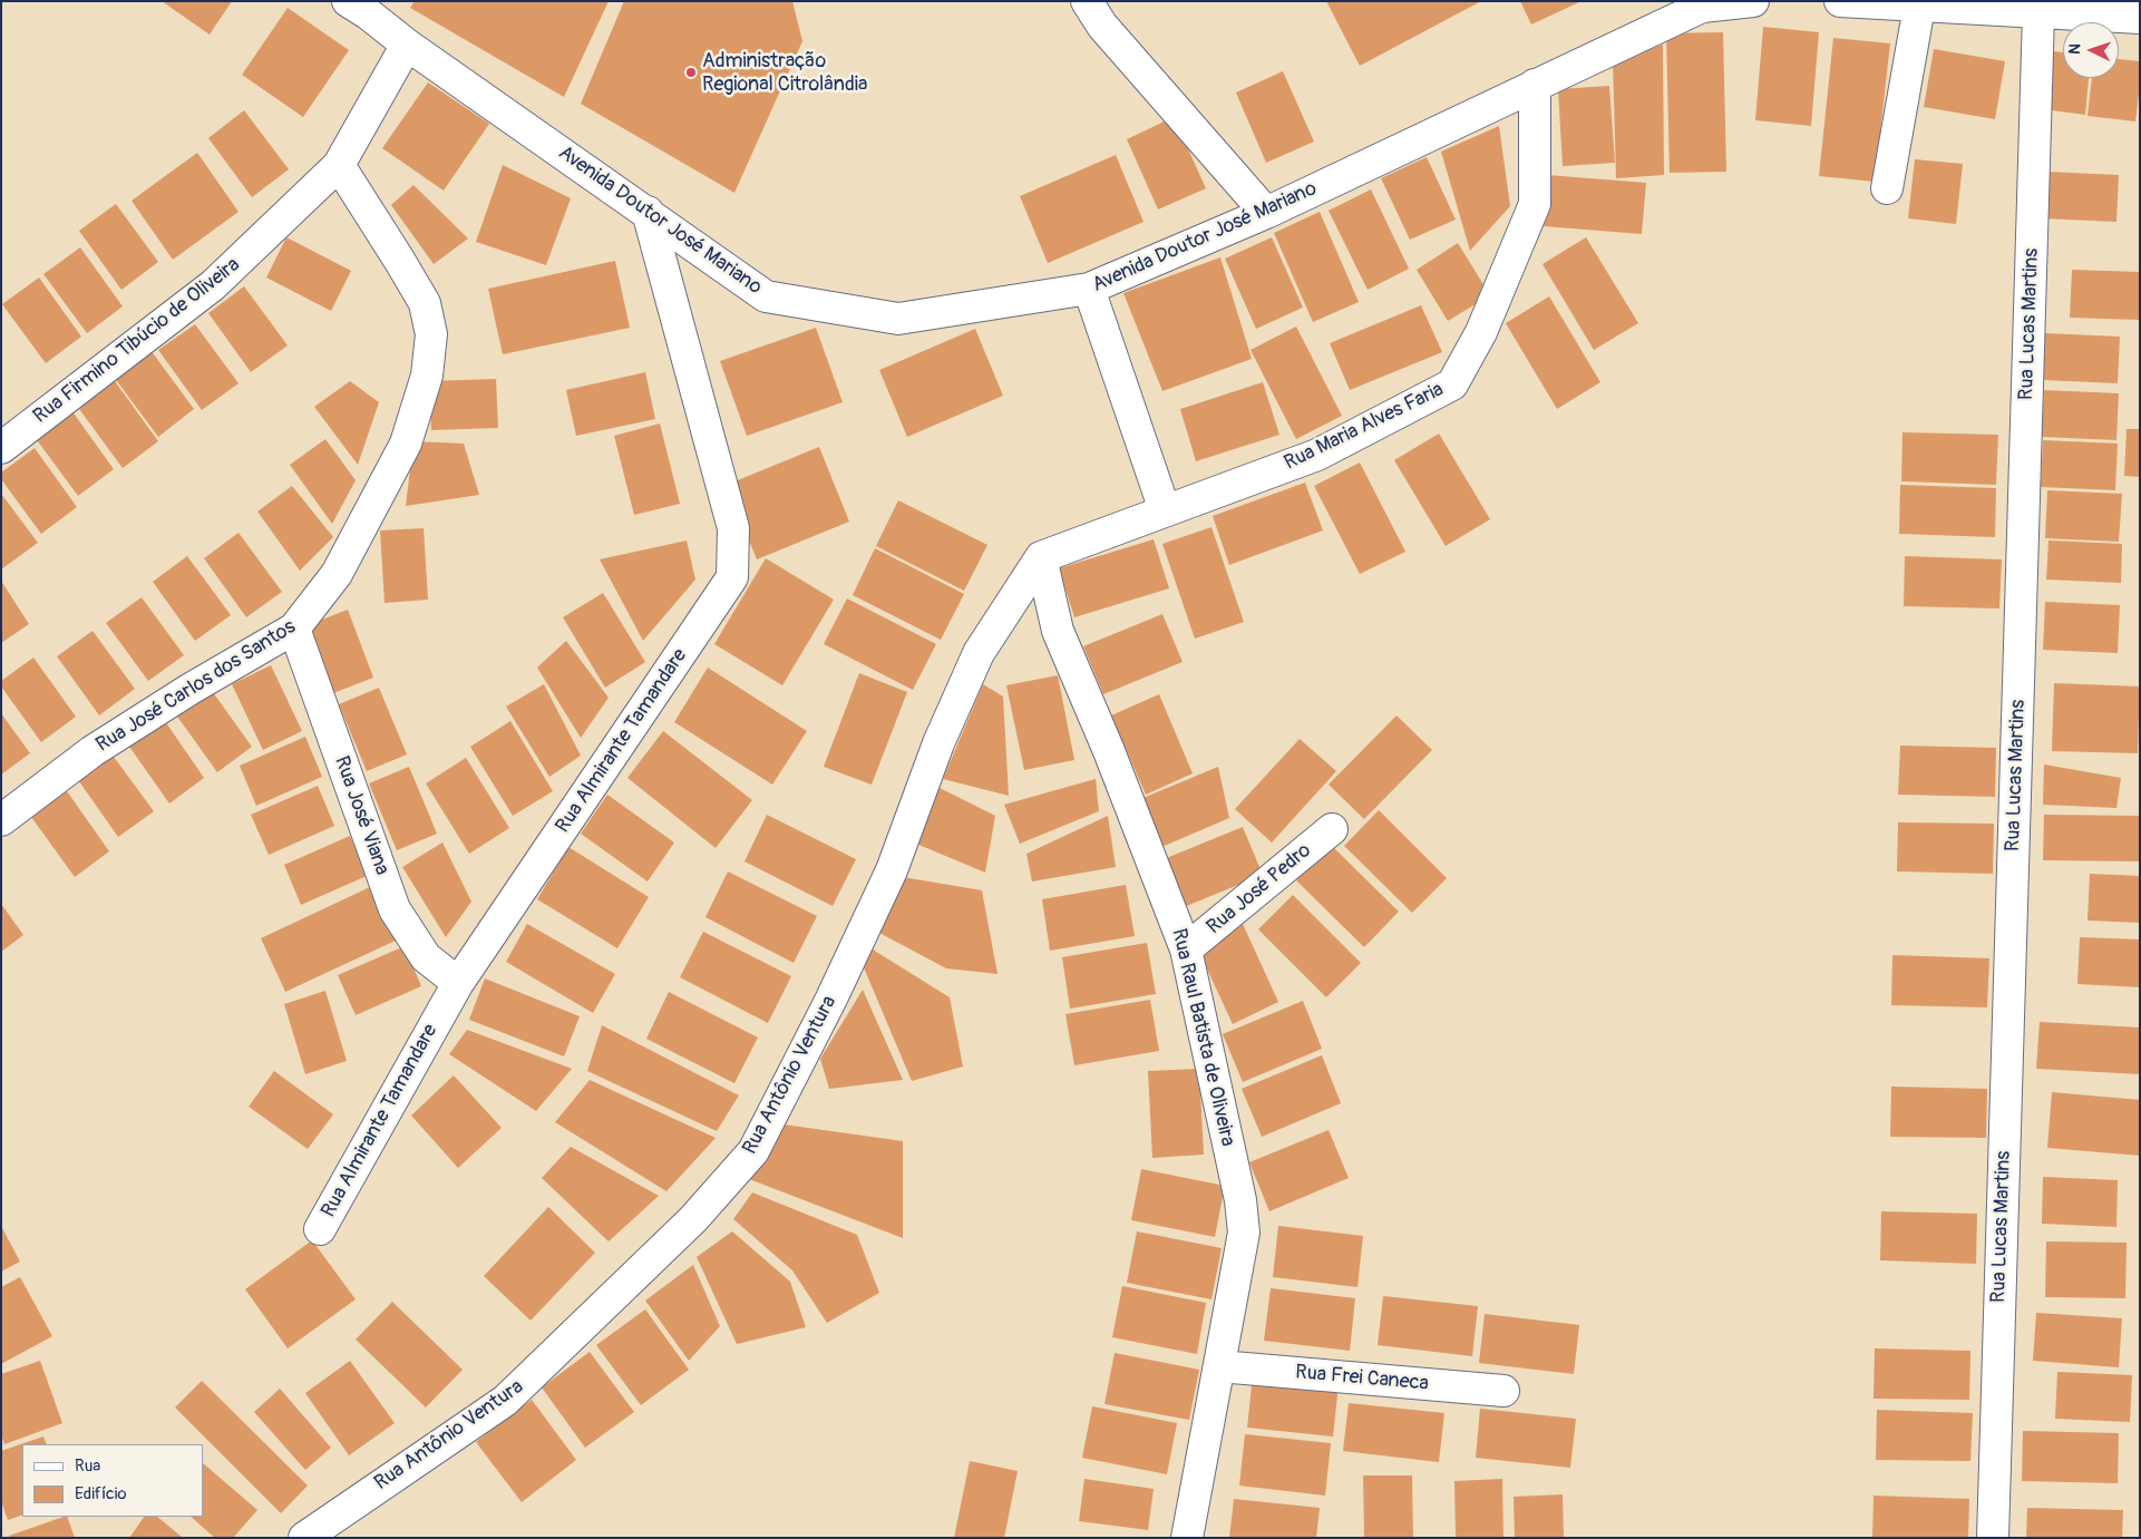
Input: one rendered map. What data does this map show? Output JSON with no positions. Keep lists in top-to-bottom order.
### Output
{
  "streets": {
    "street": [
      "Avenida Doutor José Mariano",
      "Rua Lucas Martins",
      "Rua Firmino Tibúcio de Oliveira",
      "Rua Maria Alves Faria",
      "Rua José Carlos dos Santos",
      "Rua Almirante Tamandare",
      "Rua José Viana",
      "Rua José Pedro",
      "Rua Raul Batista de Oliveira",
      "Rua Antônio Ventura",
      "Rua Frei Caneca"
    ]
  },
  "crossings": [
    ["Avenida Doutor José Mariano", "Rua Firmino Tibúcio de Oliveira"],
    ["Avenida Doutor José Mariano", "Rua Maria Alves Faria"],
    ["Avenida Doutor José Mariano", "Rua Almirante Tamandare"],
    ["Rua Firmino Tibúcio de Oliveira", "Rua José Carlos dos Santos"],
    ["Rua Maria Alves Faria", "Rua Raul Batista de Oliveira"],
    ["Rua Maria Alves Faria", "Rua Antônio Ventura"],
    ["Rua José Carlos dos Santos", "Rua José Viana"],
    ["Rua Almirante Tamandare", "Rua José Viana"],
    ["Rua José Pedro", "Rua Raul Batista de Oliveira"],
    ["Rua Raul Batista de Oliveira", "Rua Antônio Ventura"],
    ["Rua Raul Batista de Oliveira", "Rua Frei Caneca"]
  ],
  "places": ["Administração Regional Citrolândia"],
  "legend": ["Rua", "Edifício"],
  "north": "left"
}
